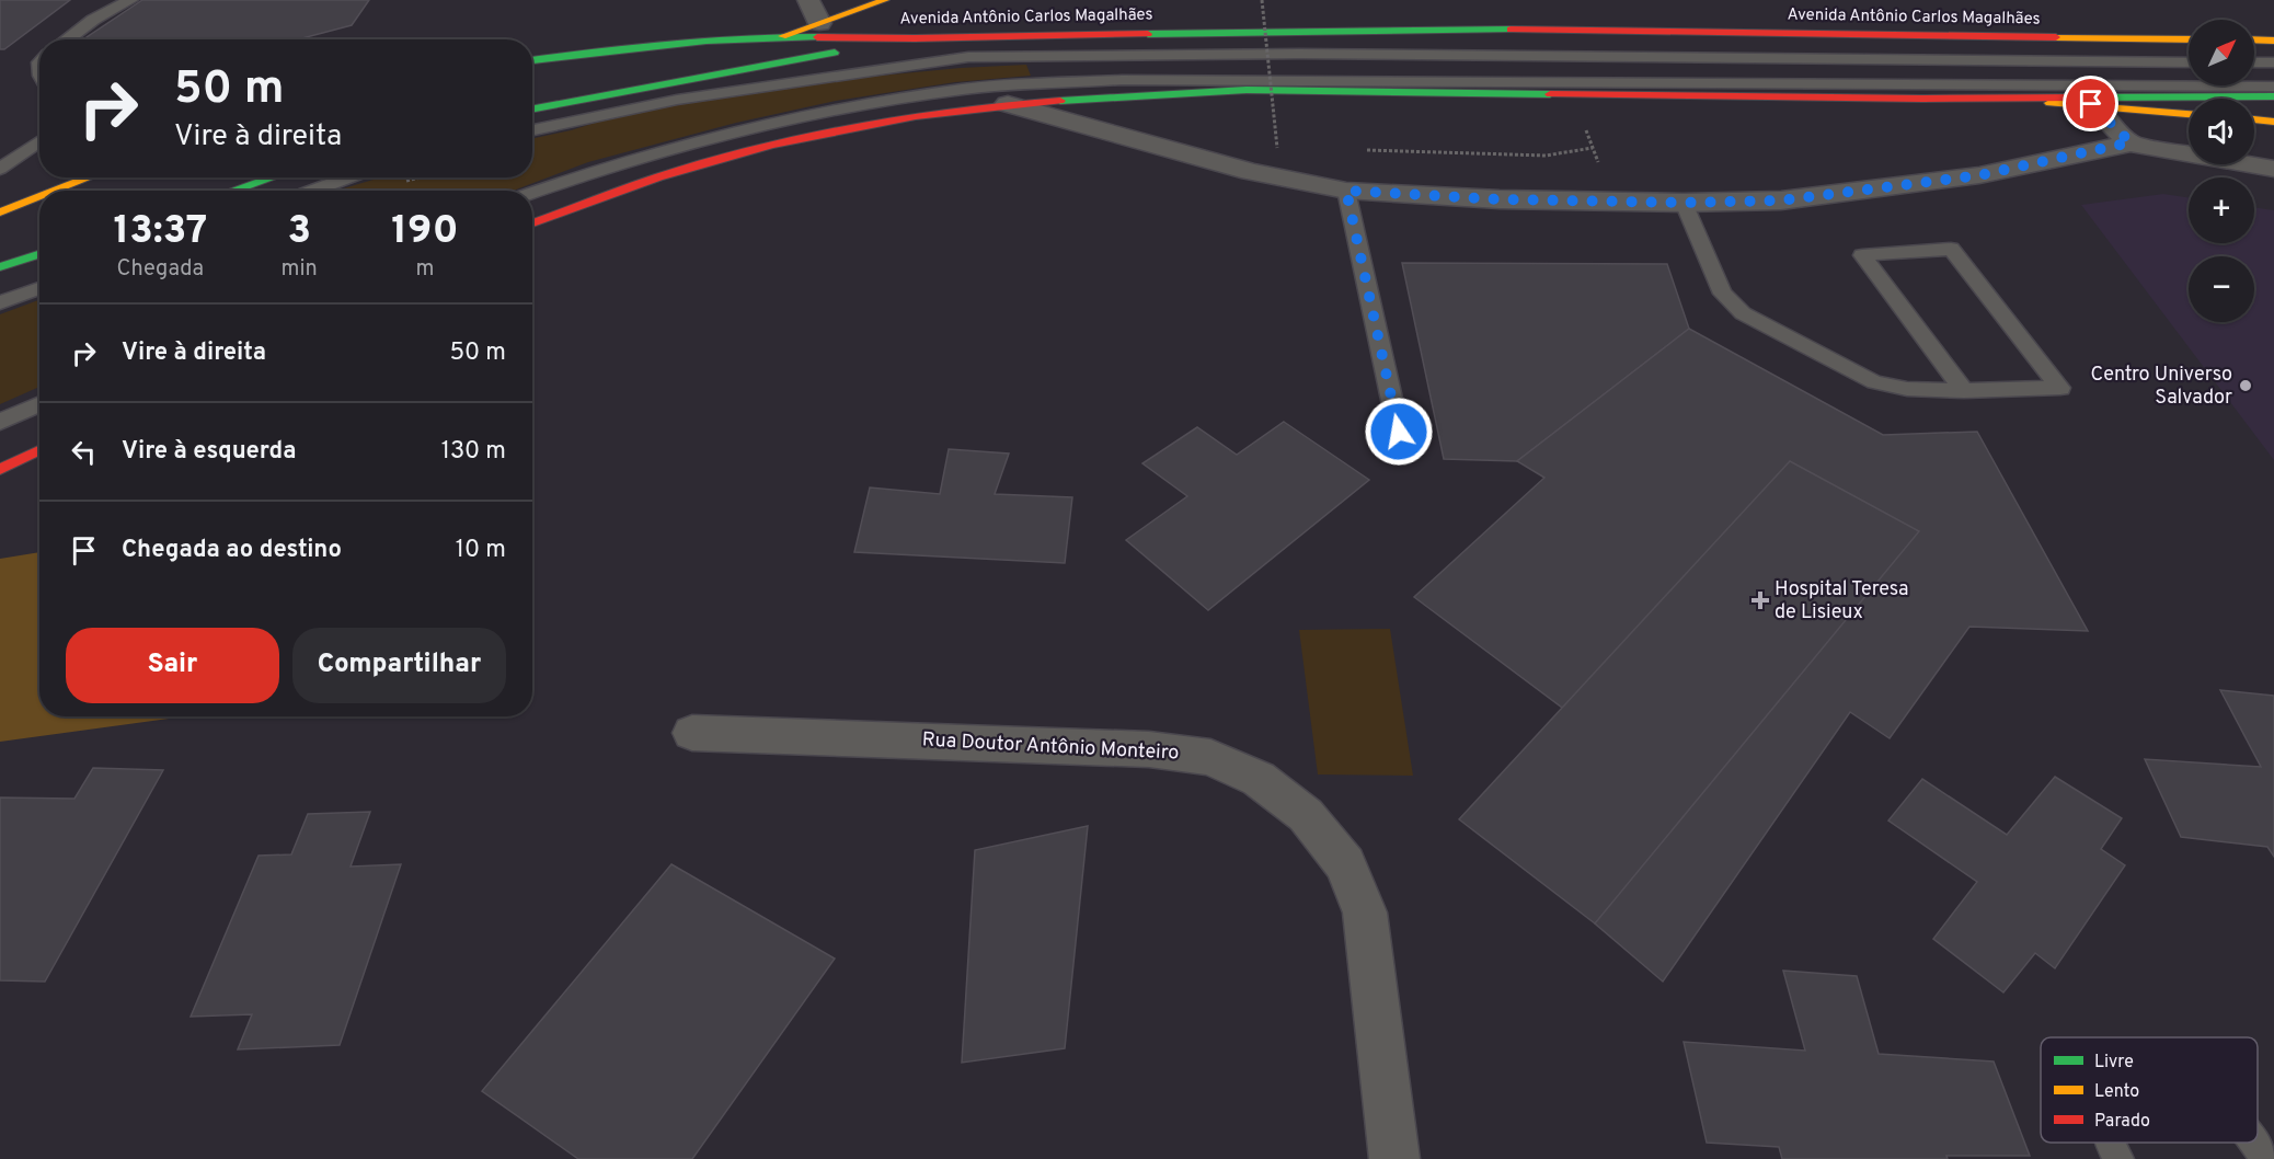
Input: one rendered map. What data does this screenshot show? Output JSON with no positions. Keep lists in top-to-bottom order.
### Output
{
  "streets": {
    "main road": ["Avenida Antônio Carlos Magalhães"],
    "street": ["Rua Doutor Antônio Monteiro"]
  },
  "places": {
    "other": ["Centro Universo Salvador"],
    "health": ["Hospital Teresa de Lisieux"]
  },
  "legend": ["Livre", "Lento", "Parado"],
  "north": "top right",
  "page": {
    "map_buttons": ["+", "−"],
    "turn": ["50 m", "Vire à direita"],
    "eta": [
      "13:37",
      "Chegada",
      "3",
      "min",
      "190",
      "m"
    ],
    "list": [
      {
        "name": "Vire à direita",
        "value": "50 m"
      },
      {
        "name": "Vire à esquerda",
        "value": "130 m"
      },
      {
        "name": "Chegada ao destino",
        "value": "10 m"
      }
    ],
    "buttons": ["Sair", "Compartilhar"]
  }
}
